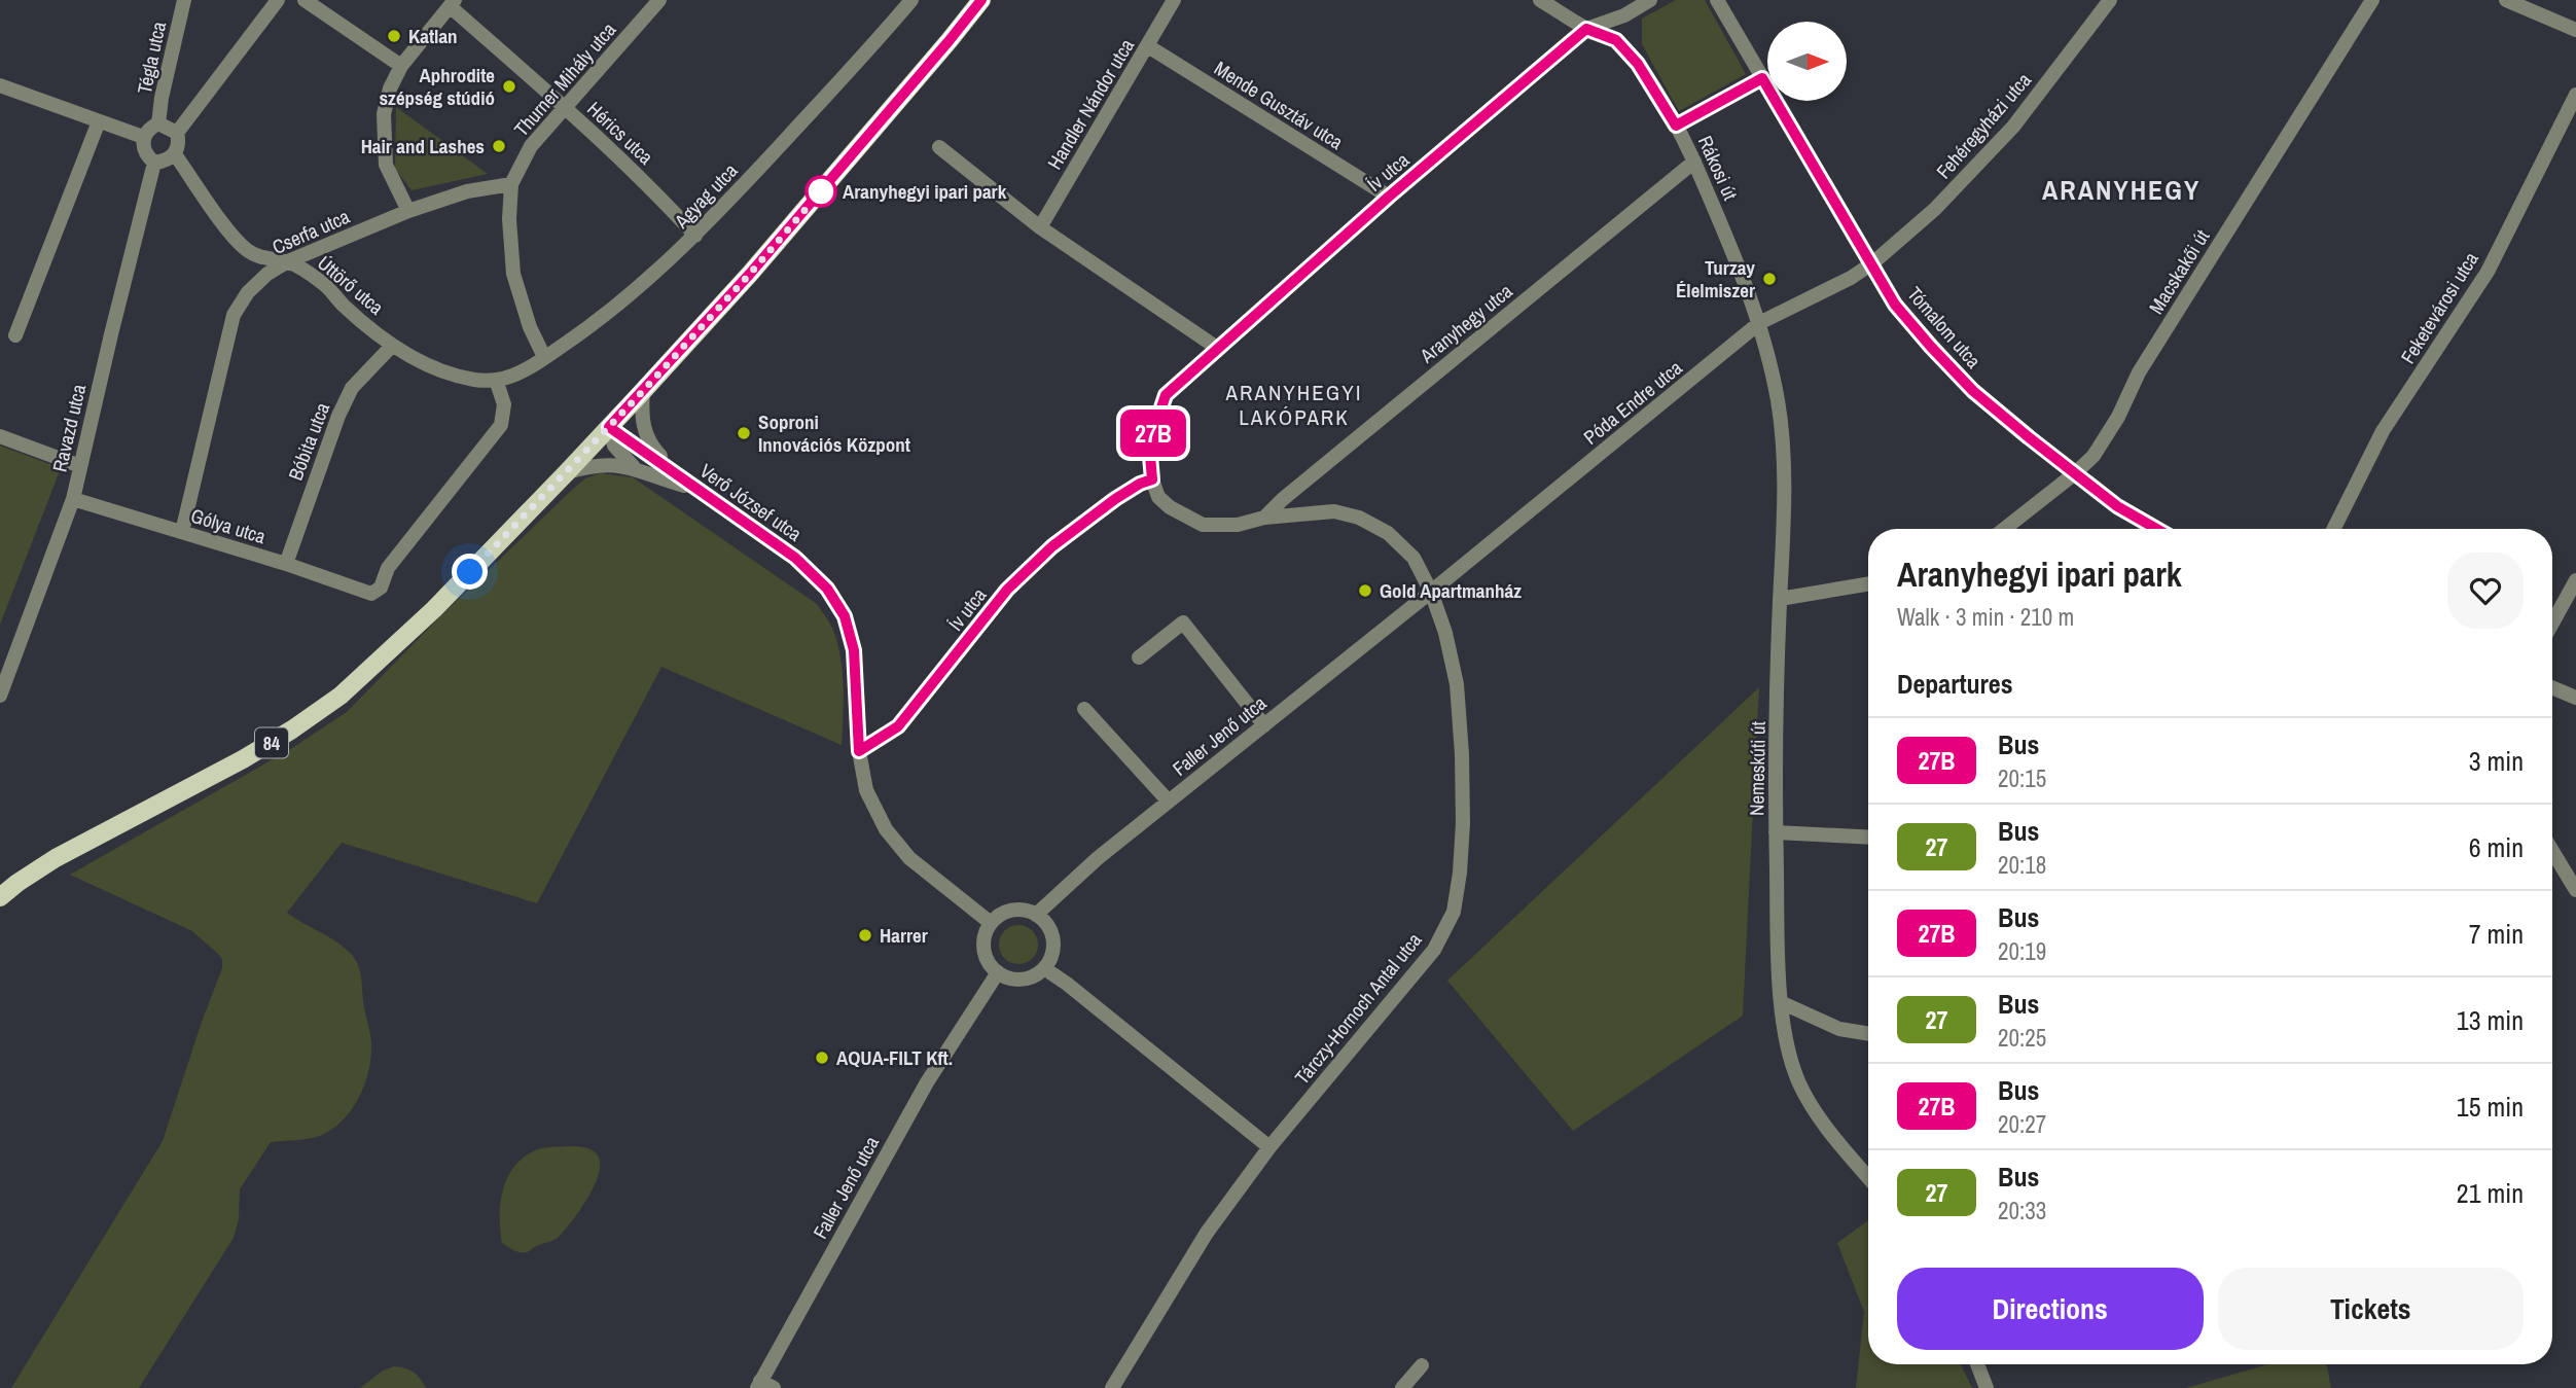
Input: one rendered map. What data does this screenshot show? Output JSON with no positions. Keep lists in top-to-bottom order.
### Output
{
  "streets": {
    "main road": ["84"],
    "street": [
      "Tégla utca",
      "Thurner Mihály utca",
      "Handler Nándor utca",
      "Mende Gusztáv utca",
      "Fehéregyházi utca",
      "Hérics utca",
      "Rákosi út",
      "Ív utca",
      "Agyag utca",
      "Cserfa utca",
      "Macskakői út",
      "Úttörő utca",
      "Feketevárosi utca",
      "Aranyhegy utca",
      "Tómalom utca",
      "Póda Endre utca",
      "Ravazd utca",
      "Bóbita utca",
      "Verő József utca",
      "Gólya utca",
      "Faller Jenő utca",
      "Nemeskúti út",
      "Tárczy-Hornoch Antal utca"
    ]
  },
  "crossings": [
    ["Tégla utca", "Úttörő utca"],
    ["Tégla utca", "Ravazd utca"],
    ["Thurner Mihály utca", "Hérics utca"],
    ["Thurner Mihály utca", "Agyag utca"],
    ["Thurner Mihály utca", "Cserfa utca"],
    ["Handler Nándor utca", "Mende Gusztáv utca"],
    ["Mende Gusztáv utca", "Ív utca"],
    ["Fehéregyházi utca", "Tómalom utca"],
    ["Fehéregyházi utca", "Póda Endre utca"],
    ["Hérics utca", "Agyag utca"],
    ["Rákosi út", "Ív utca"],
    ["Rákosi út", "Aranyhegy utca"],
    ["Rákosi út", "Póda Endre utca"],
    ["Rákosi út", "Nemeskúti út"],
    ["Ív utca", "Verő József utca"],
    ["Ív utca", "Tárczy-Hornoch Antal utca"],
    ["Agyag utca", "Úttörő utca"],
    ["Agyag utca", "Gólya utca"],
    ["Cserfa utca", "Úttörő utca"],
    ["Cserfa utca", "Gólya utca"],
    ["Macskakői út", "Tómalom utca"],
    ["Úttörő utca", "Ravazd utca"],
    ["Úttörő utca", "Bóbita utca"],
    ["Úttörő utca", "Gólya utca"],
    ["Aranyhegy utca", "Tárczy-Hornoch Antal utca"],
    ["Tómalom utca", "Póda Endre utca"],
    ["Póda Endre utca", "Faller Jenő utca"],
    ["Póda Endre utca", "Nemeskúti út"],
    ["Póda Endre utca", "Tárczy-Hornoch Antal utca"],
    ["Ravazd utca", "Gólya utca"],
    ["Bóbita utca", "Gólya utca"],
    ["Verő József utca", "Faller Jenő utca"],
    ["Verő József utca", "84"],
    ["Faller Jenő utca", "Tárczy-Hornoch Antal utca"]
  ],
  "districts": ["ARANYHEGY", "ARANYHEGYI LAKÓPARK"],
  "places": [
    "Katlan",
    "Aphrodite szépség stúdió",
    "Hair and Lashes",
    "Aranyhegyi ipari park",
    "Turzay Élelmiszer",
    "Soproni Innovációs Központ",
    "Gold Apartmanház",
    "Harrer",
    "AQUA-FILT Kft."
  ],
  "lines": ["bus line 27B"],
  "north": "right",
  "page": {
    "on_map": "27B",
    "heading": [
      ["Aranyhegyi ipari park", "Walk · 3 min · 210 m"],
      "Departures"
    ],
    "list": [
      {
        "mark": "27B",
        "name": "Bus",
        "note": "20:15",
        "value": "3 min"
      },
      {
        "mark": "27",
        "name": "Bus",
        "note": "20:18",
        "value": "6 min"
      },
      {
        "mark": "27B",
        "name": "Bus",
        "note": "20:19",
        "value": "7 min"
      },
      {
        "mark": "27",
        "name": "Bus",
        "note": "20:25",
        "value": "13 min"
      },
      {
        "mark": "27B",
        "name": "Bus",
        "note": "20:27",
        "value": "15 min"
      },
      {
        "mark": "27",
        "name": "Bus",
        "note": "20:33",
        "value": "21 min"
      }
    ],
    "buttons": ["Directions", "Tickets"]
  }
}
